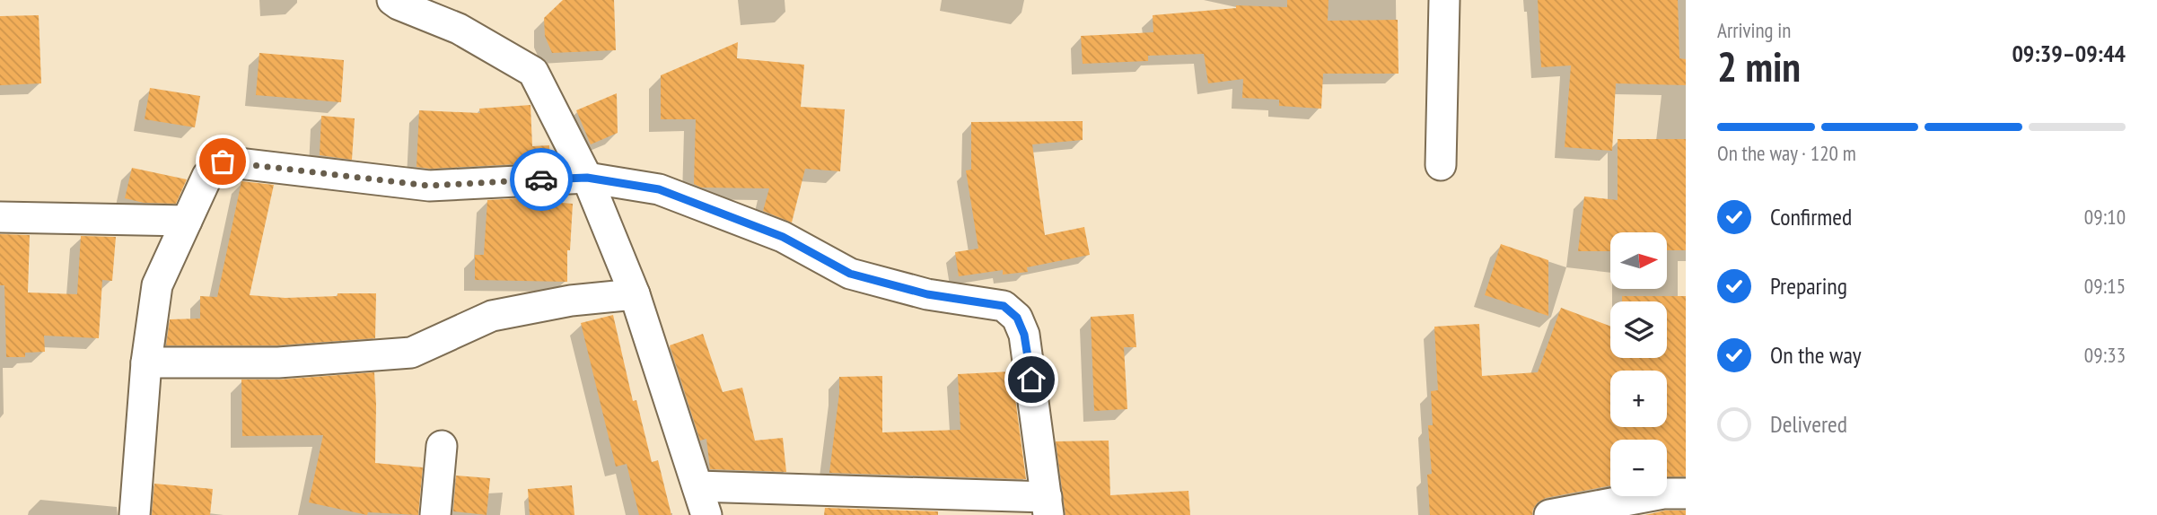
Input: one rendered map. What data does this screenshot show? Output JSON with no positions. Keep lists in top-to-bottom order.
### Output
{
  "north": "right",
  "page": {
    "heading": ["2 min", "Arriving in", "09:39–09:44"],
    "bar": "On the way · 120 m",
    "list": [
      ["Confirmed", "09:10"],
      ["Preparing", "09:15"],
      ["On the way", "09:33"],
      "Delivered"
    ],
    "map_buttons": ["+", "−"]
  }
}
